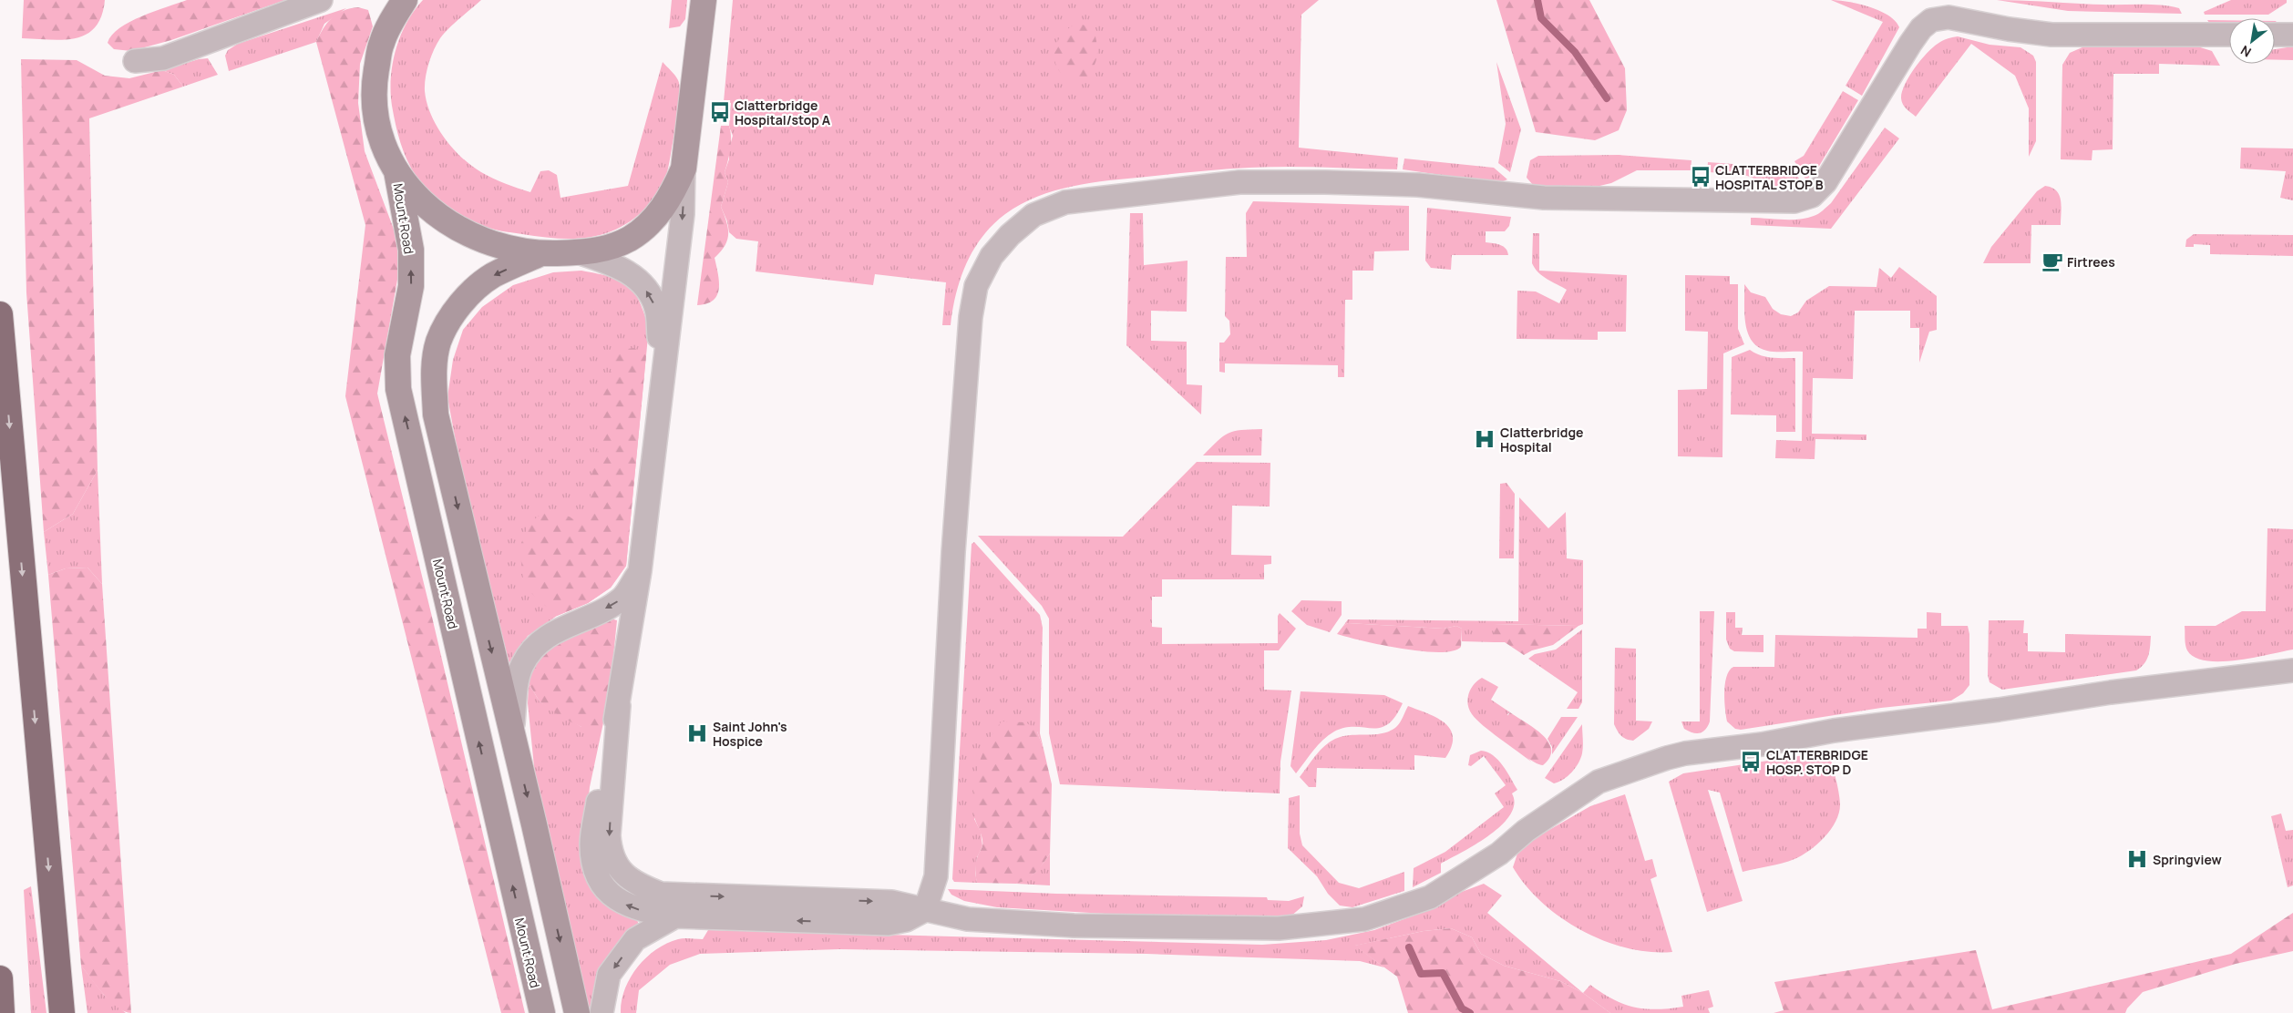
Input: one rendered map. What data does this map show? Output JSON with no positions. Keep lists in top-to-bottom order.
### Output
{
  "streets": {
    "main road": ["Mount Road"]
  },
  "places": {
    "bus stop": ["Clatterbridge Hospital/stop A", "CLATTERBRIDGE HOSPITAL STOP B", "CLATTERBRIDGE HOSP. STOP D"],
    "cafe": ["Firtrees"],
    "hospital": ["Clatterbridge Hospital", "Saint John's Hospice", "Springview"]
  },
  "north": "bottom left"
}
